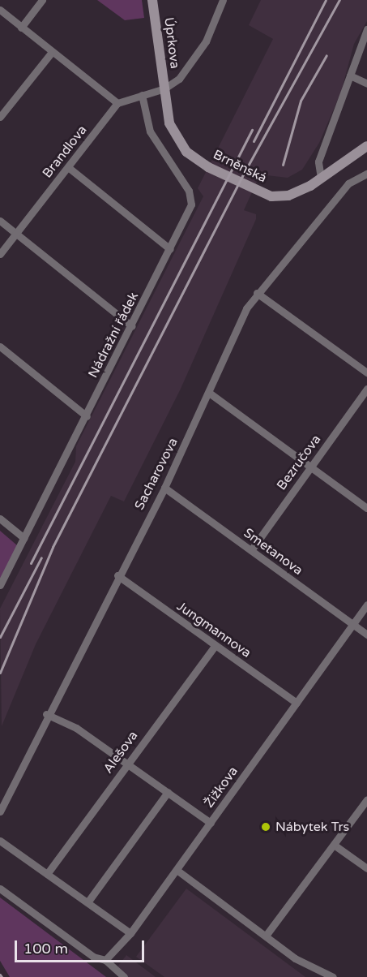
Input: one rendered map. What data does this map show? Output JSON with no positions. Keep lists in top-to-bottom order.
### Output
{
  "streets": {
    "main road": ["Úprkova", "Brněnská"],
    "street": [
      "Brandlova",
      "Nádražní řádek",
      "Bezručova",
      "Sacharovova",
      "Smetanova",
      "Jungmannova",
      "Alešova",
      "Žižkova"
    ]
  },
  "crossings": [
    ["Úprkova", "Brněnská"],
    ["Bezručova", "Smetanova"],
    ["Sacharovova", "Smetanova"],
    ["Sacharovova", "Jungmannova"],
    ["Smetanova", "Žižkova"],
    ["Jungmannova", "Alešova"],
    ["Jungmannova", "Žižkova"]
  ],
  "places": ["Nábytek Trs"],
  "scale_bar": "100 m"
}
